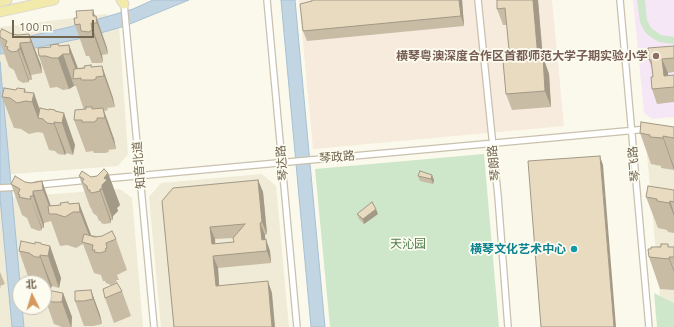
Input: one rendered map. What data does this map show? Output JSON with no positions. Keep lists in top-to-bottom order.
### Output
{
  "streets": {
    "street": [
      "琴政路",
      "琴达路",
      "琴朗路",
      "琴飞路",
      "知音北道"
    ]
  },
  "crossings": [
    ["琴政路", "琴达路"],
    ["琴政路", "琴朗路"],
    ["琴政路", "琴飞路"],
    ["琴政路", "知音北道"]
  ],
  "parks": ["天沁园"],
  "places": ["横琴粤澳深度合作区首都师范大学子期实验小学", "横琴文化艺术中心"],
  "scale_bar": "100 m",
  "north": "top"
}
